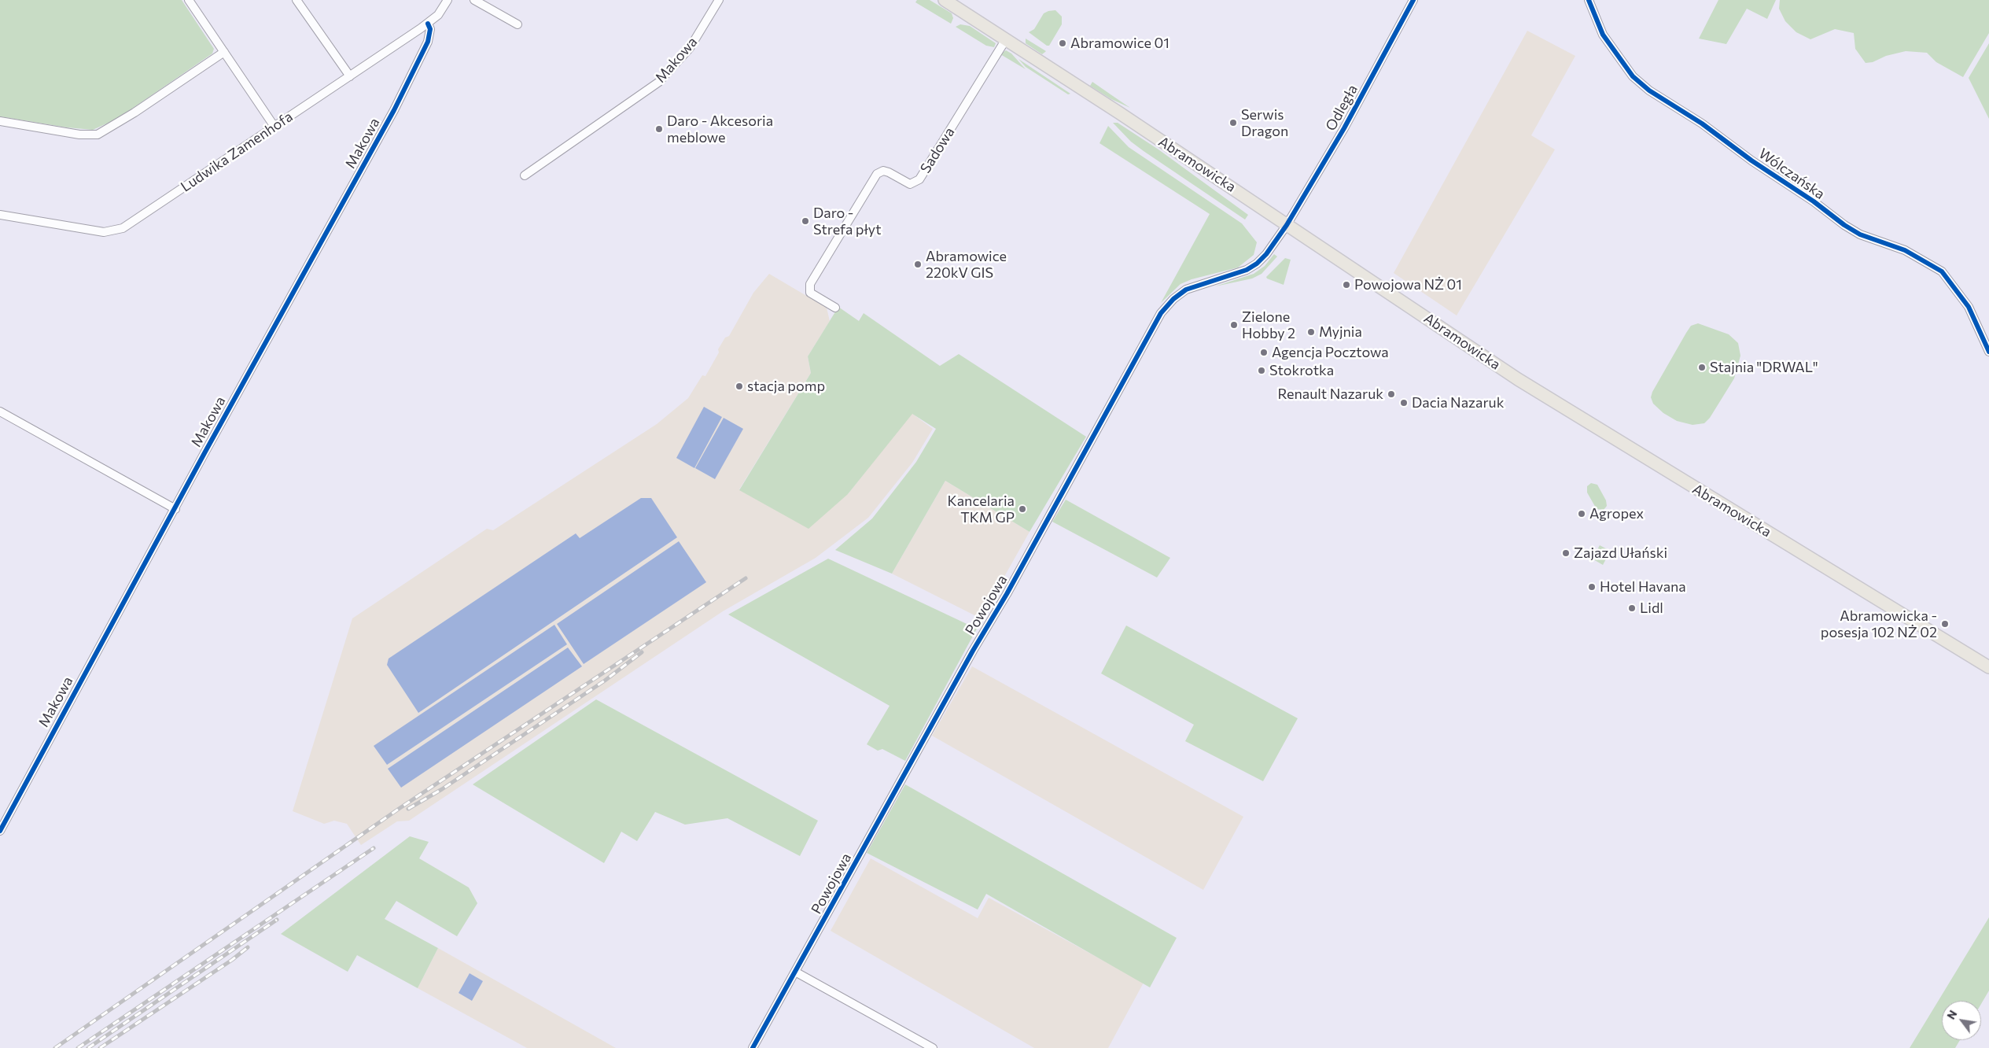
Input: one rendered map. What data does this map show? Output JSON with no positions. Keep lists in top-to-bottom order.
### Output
{
  "streets": {
    "main road": ["Abramowicka"],
    "street": [
      "Makowa",
      "Odległa",
      "Sadowa",
      "Ludwika Zamenhofa",
      "Wólczańska",
      "Powojowa"
    ]
  },
  "crossings": [
    ["Makowa", "Ludwika Zamenhofa"],
    ["Odległa", "Abramowicka"],
    ["Odległa", "Powojowa"],
    ["Sadowa", "Abramowicka"],
    ["Abramowicka", "Powojowa"]
  ],
  "places": [
    "Abramowice 01",
    "Serwis Dragon",
    "Daro - Akcesoria meblowe",
    "Daro - Strefa płyt",
    "Abramowice 220kV GIS",
    "Powojowa NŻ 01",
    "Zielone Hobby 2",
    "Myjnia",
    "Agencja Pocztowa",
    "Stajnia \"DRWAL\"",
    "Stokrotka",
    "stacja pomp",
    "Renault Nazaruk",
    "Dacia Nazaruk",
    "Kancelaria TKM GP",
    "Agropex",
    "Zajazd Ułański",
    "Hotel Havana",
    "Lidl",
    "Abramowicka - posesja 102 NŻ 02"
  ],
  "north": "top left"
}
